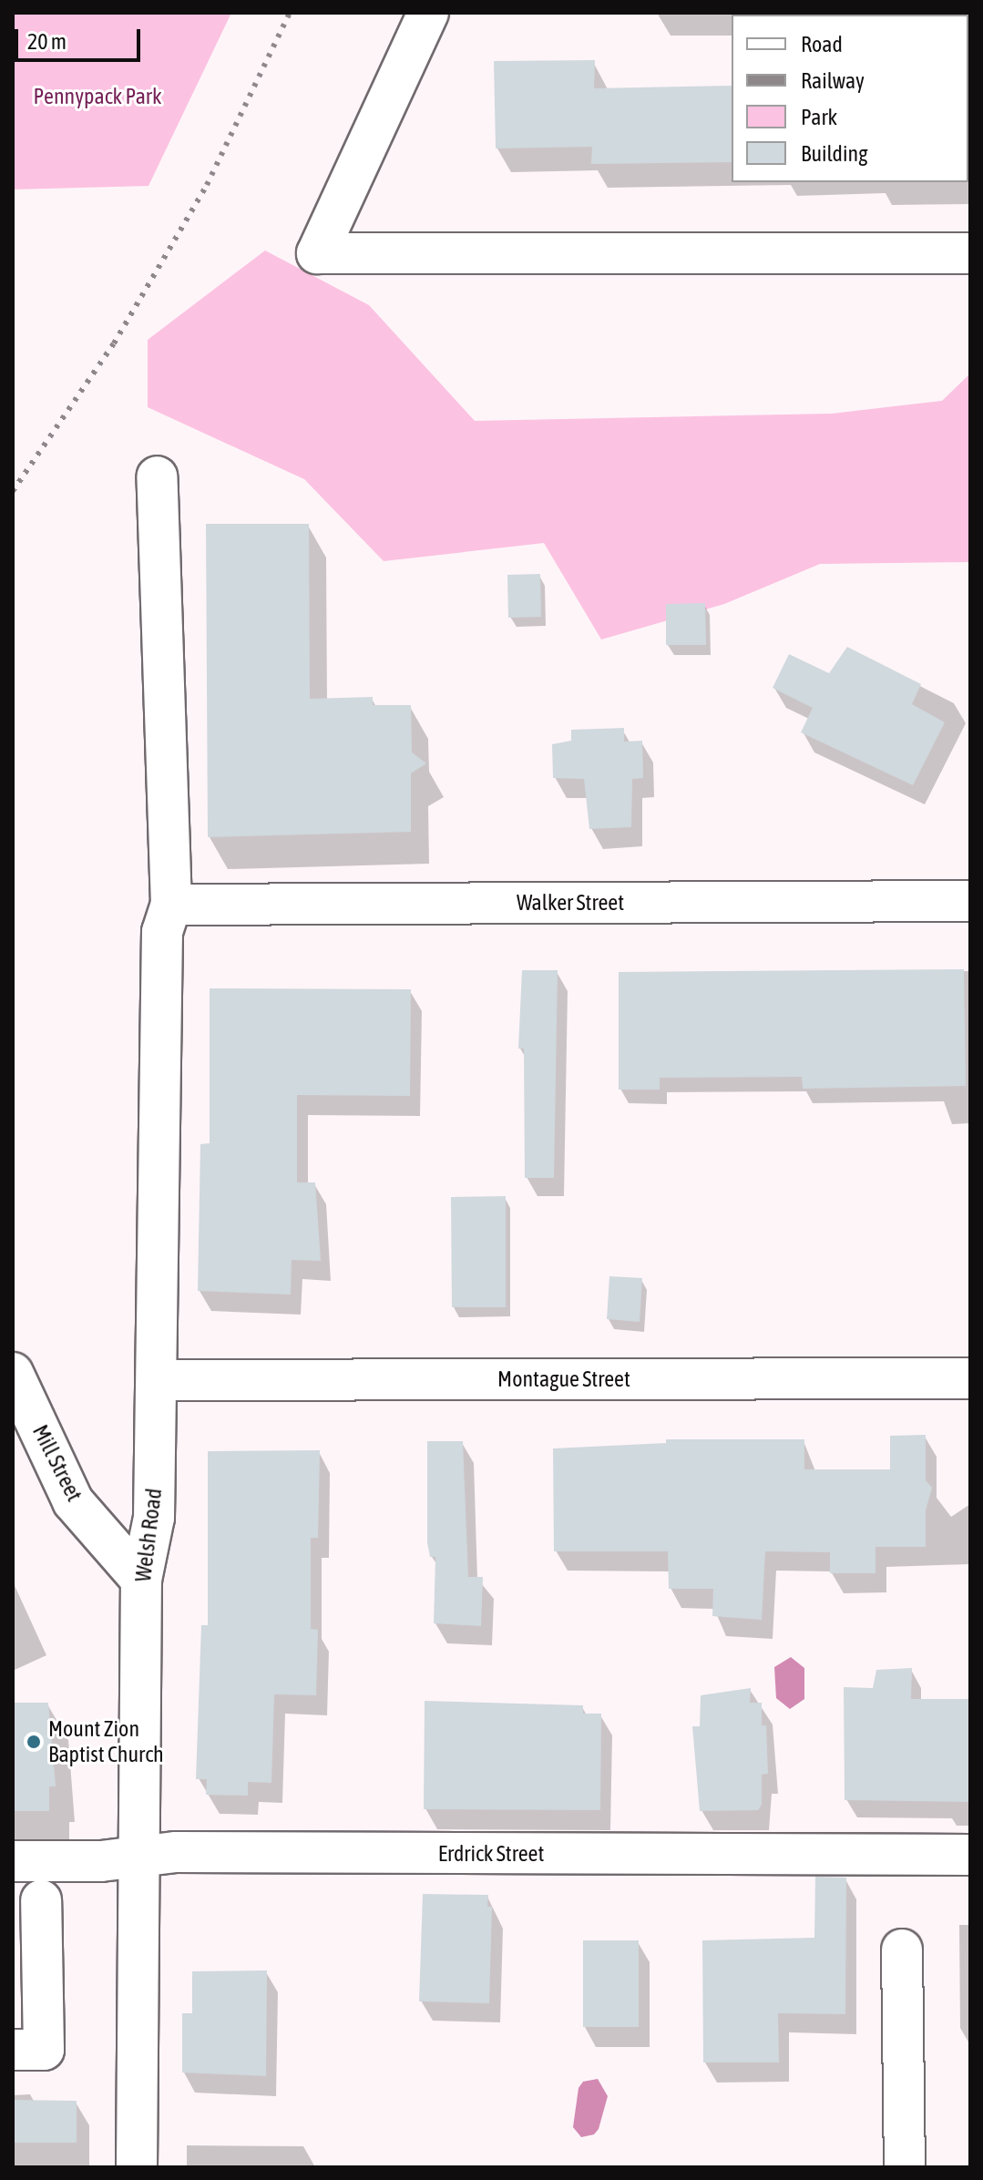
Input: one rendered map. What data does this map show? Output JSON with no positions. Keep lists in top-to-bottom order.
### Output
{
  "streets": {
    "street": [
      "Walker Street",
      "Montague Street",
      "Mill Street",
      "Welsh Road",
      "Erdrick Street"
    ]
  },
  "crossings": [
    ["Walker Street", "Welsh Road"],
    ["Montague Street", "Welsh Road"],
    ["Mill Street", "Welsh Road"],
    ["Welsh Road", "Erdrick Street"]
  ],
  "parks": ["Pennypack Park"],
  "places": ["Mount Zion Baptist Church"],
  "legend": [
    "Road",
    "Railway",
    "Park",
    "Building"
  ],
  "scale_bar": "20 m"
}
